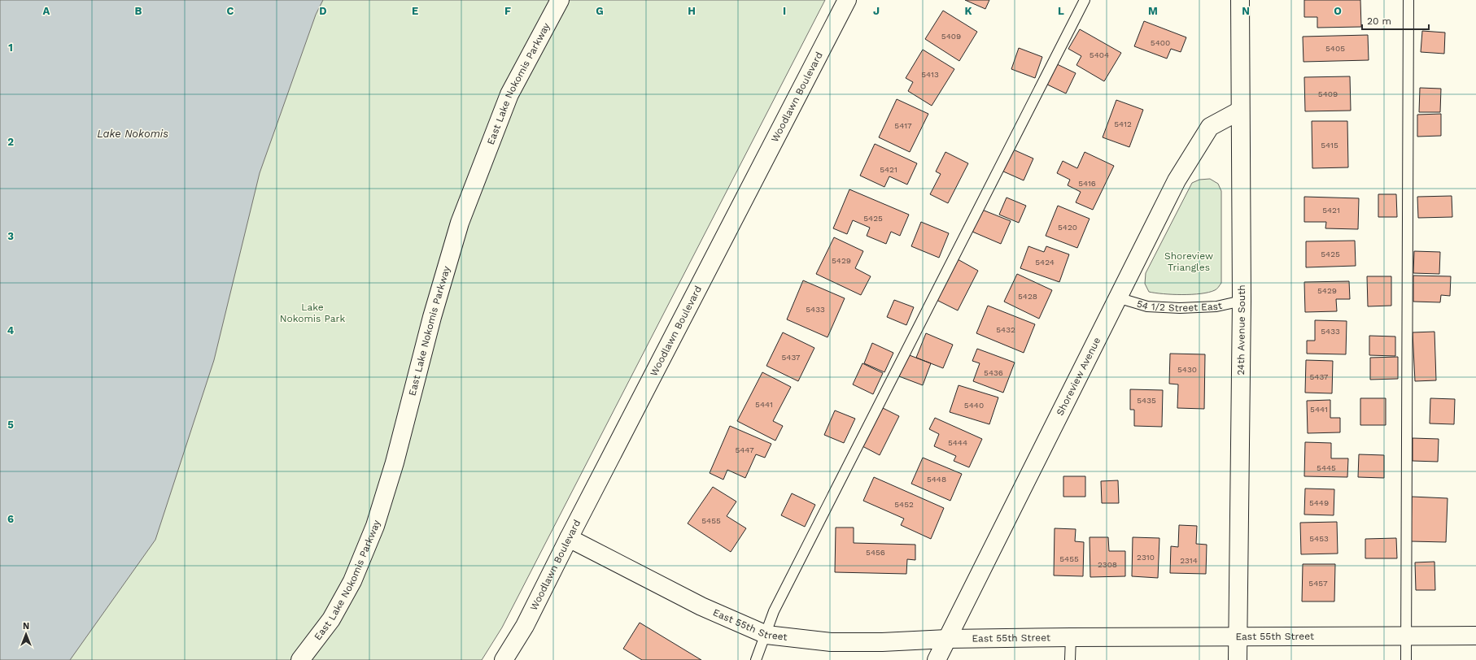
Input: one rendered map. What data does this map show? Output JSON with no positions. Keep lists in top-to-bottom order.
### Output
{
  "streets": {
    "street": [
      "East Lake Nokomis Parkway",
      "Woodlawn Boulevard",
      "24th Avenue South",
      "Shoreview Avenue",
      "East 55th Street"
    ],
    "lane": ["54 1/2 Street East"]
  },
  "crossings": [
    ["Woodlawn Boulevard", "East 55th Street"],
    ["54 1/2 Street East", "24th Avenue South"],
    ["54 1/2 Street East", "Shoreview Avenue"],
    ["24th Avenue South", "Shoreview Avenue"],
    ["24th Avenue South", "East 55th Street"],
    ["Shoreview Avenue", "East 55th Street"]
  ],
  "water": ["Lake Nokomis"],
  "parks": ["Shoreview Triangles", "Lake Nokomis Park"],
  "house_numbers": [
    "5409",
    "5400",
    "5405",
    "5404",
    "5413",
    "5409",
    "5412",
    "5417",
    "5415",
    "5421",
    "5416",
    "5421",
    "5425",
    "5420",
    "5425",
    "5429",
    "5424",
    "5429",
    "5428",
    "5433",
    "5432",
    "5433",
    "5437",
    "5430",
    "5436",
    "5437",
    "5435",
    "5441",
    "5440",
    "5441",
    "5444",
    "5447",
    "5445",
    "5448",
    "5449",
    "5452",
    "5455",
    "5453",
    "5456",
    "2310",
    "5455",
    "2314",
    "2308",
    "5457"
  ],
  "scale_bar": "20 m",
  "north": "top",
  "grid": {
    "columns": [
      "A",
      "B",
      "C",
      "D",
      "E",
      "F",
      "G",
      "H",
      "I",
      "J",
      "K",
      "L",
      "M",
      "N",
      "O"
    ],
    "rows": [
      "1",
      "2",
      "3",
      "4",
      "5",
      "6"
    ]
  }
}
